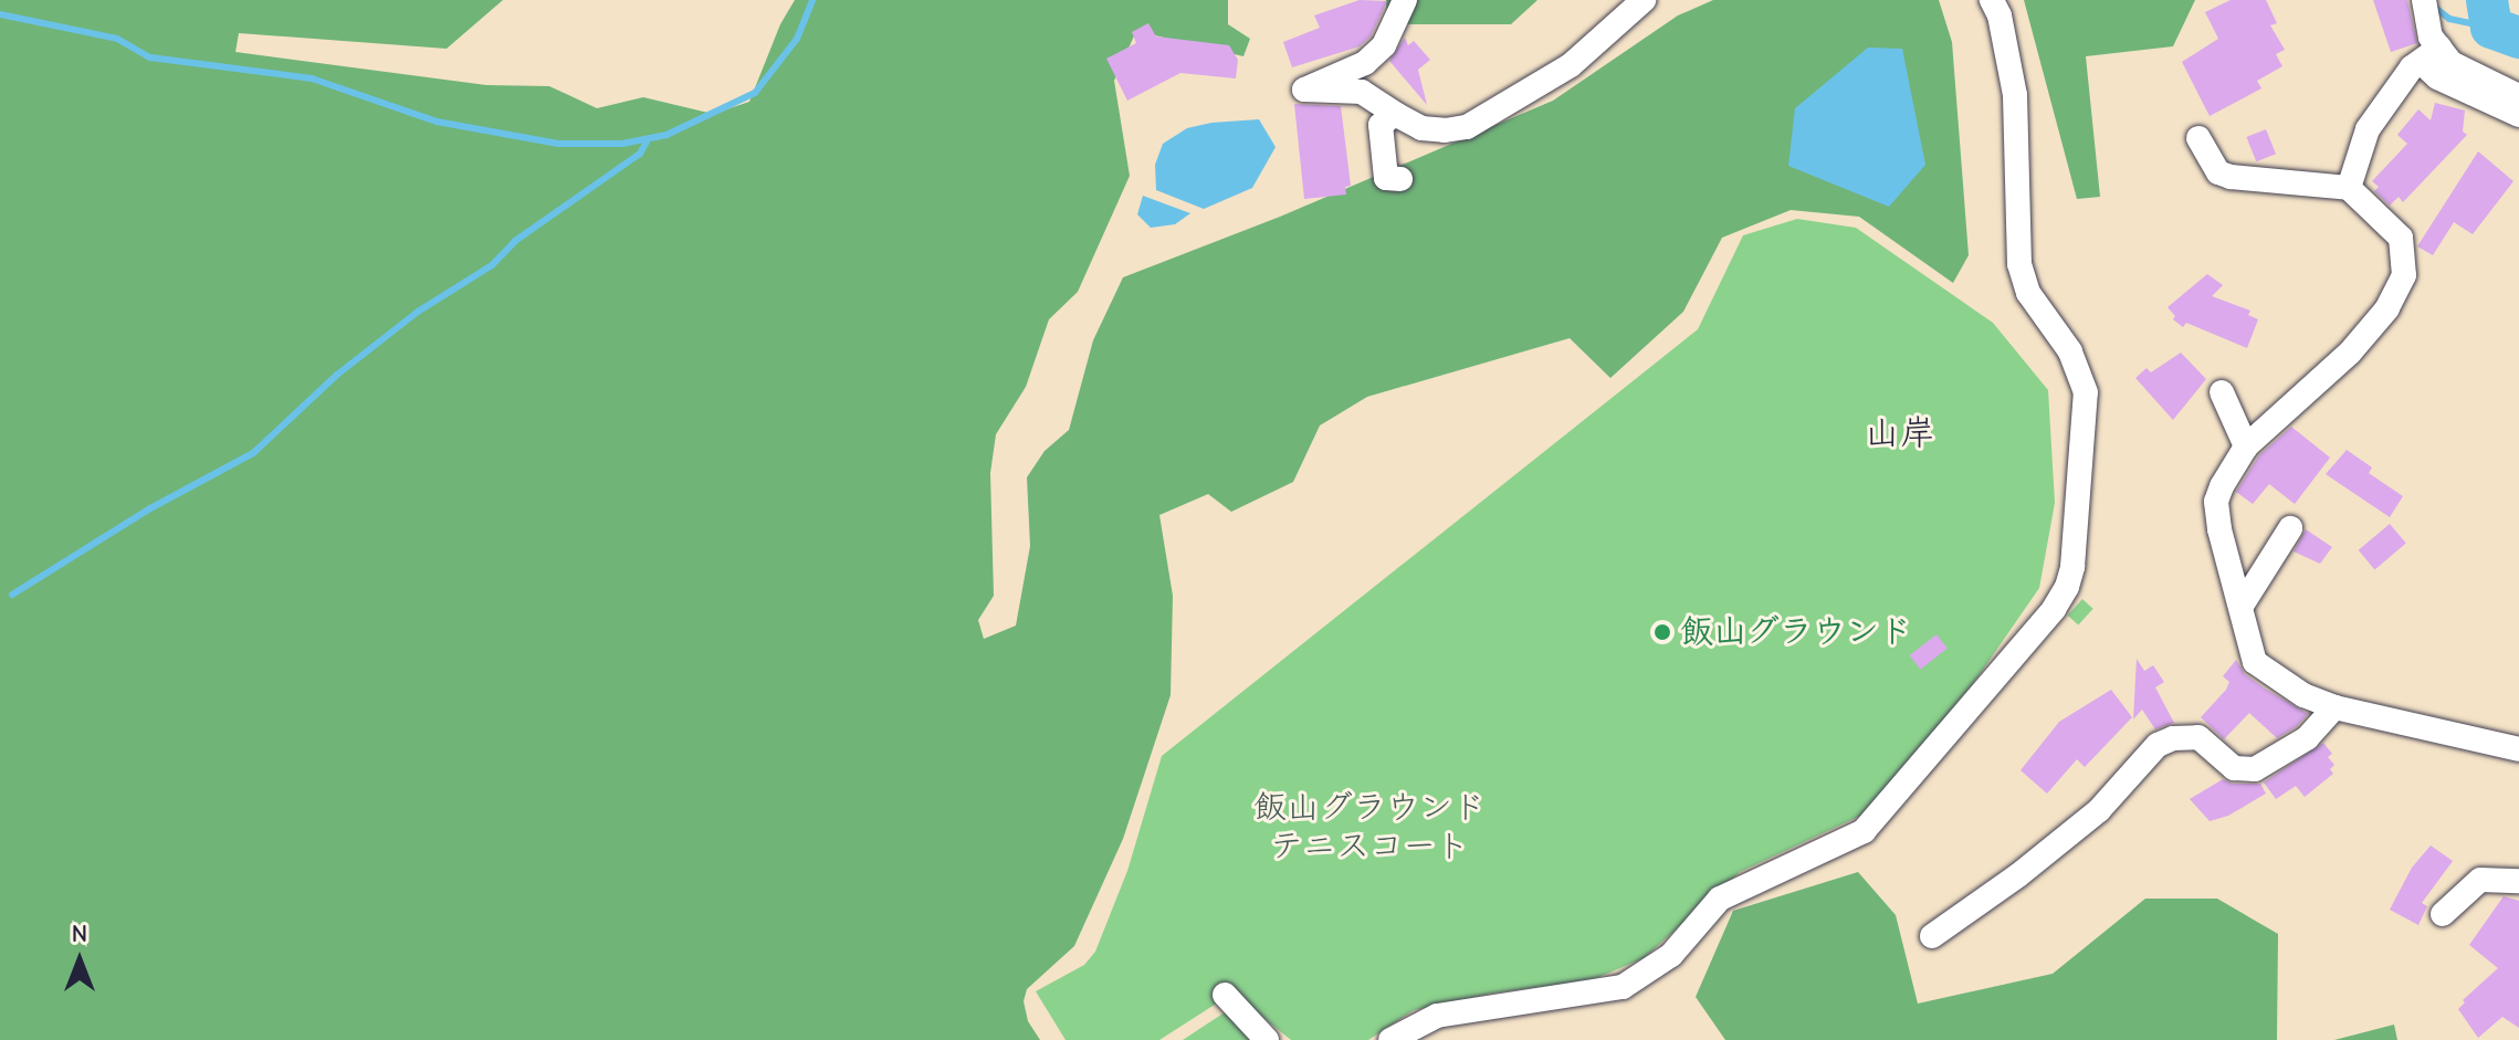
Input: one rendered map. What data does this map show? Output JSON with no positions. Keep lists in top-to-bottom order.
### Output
{
  "districts": ["山岸"],
  "parks": ["飯山グラウンド テニスコート"],
  "places": ["飯山グラウンド"],
  "north": "top"
}
